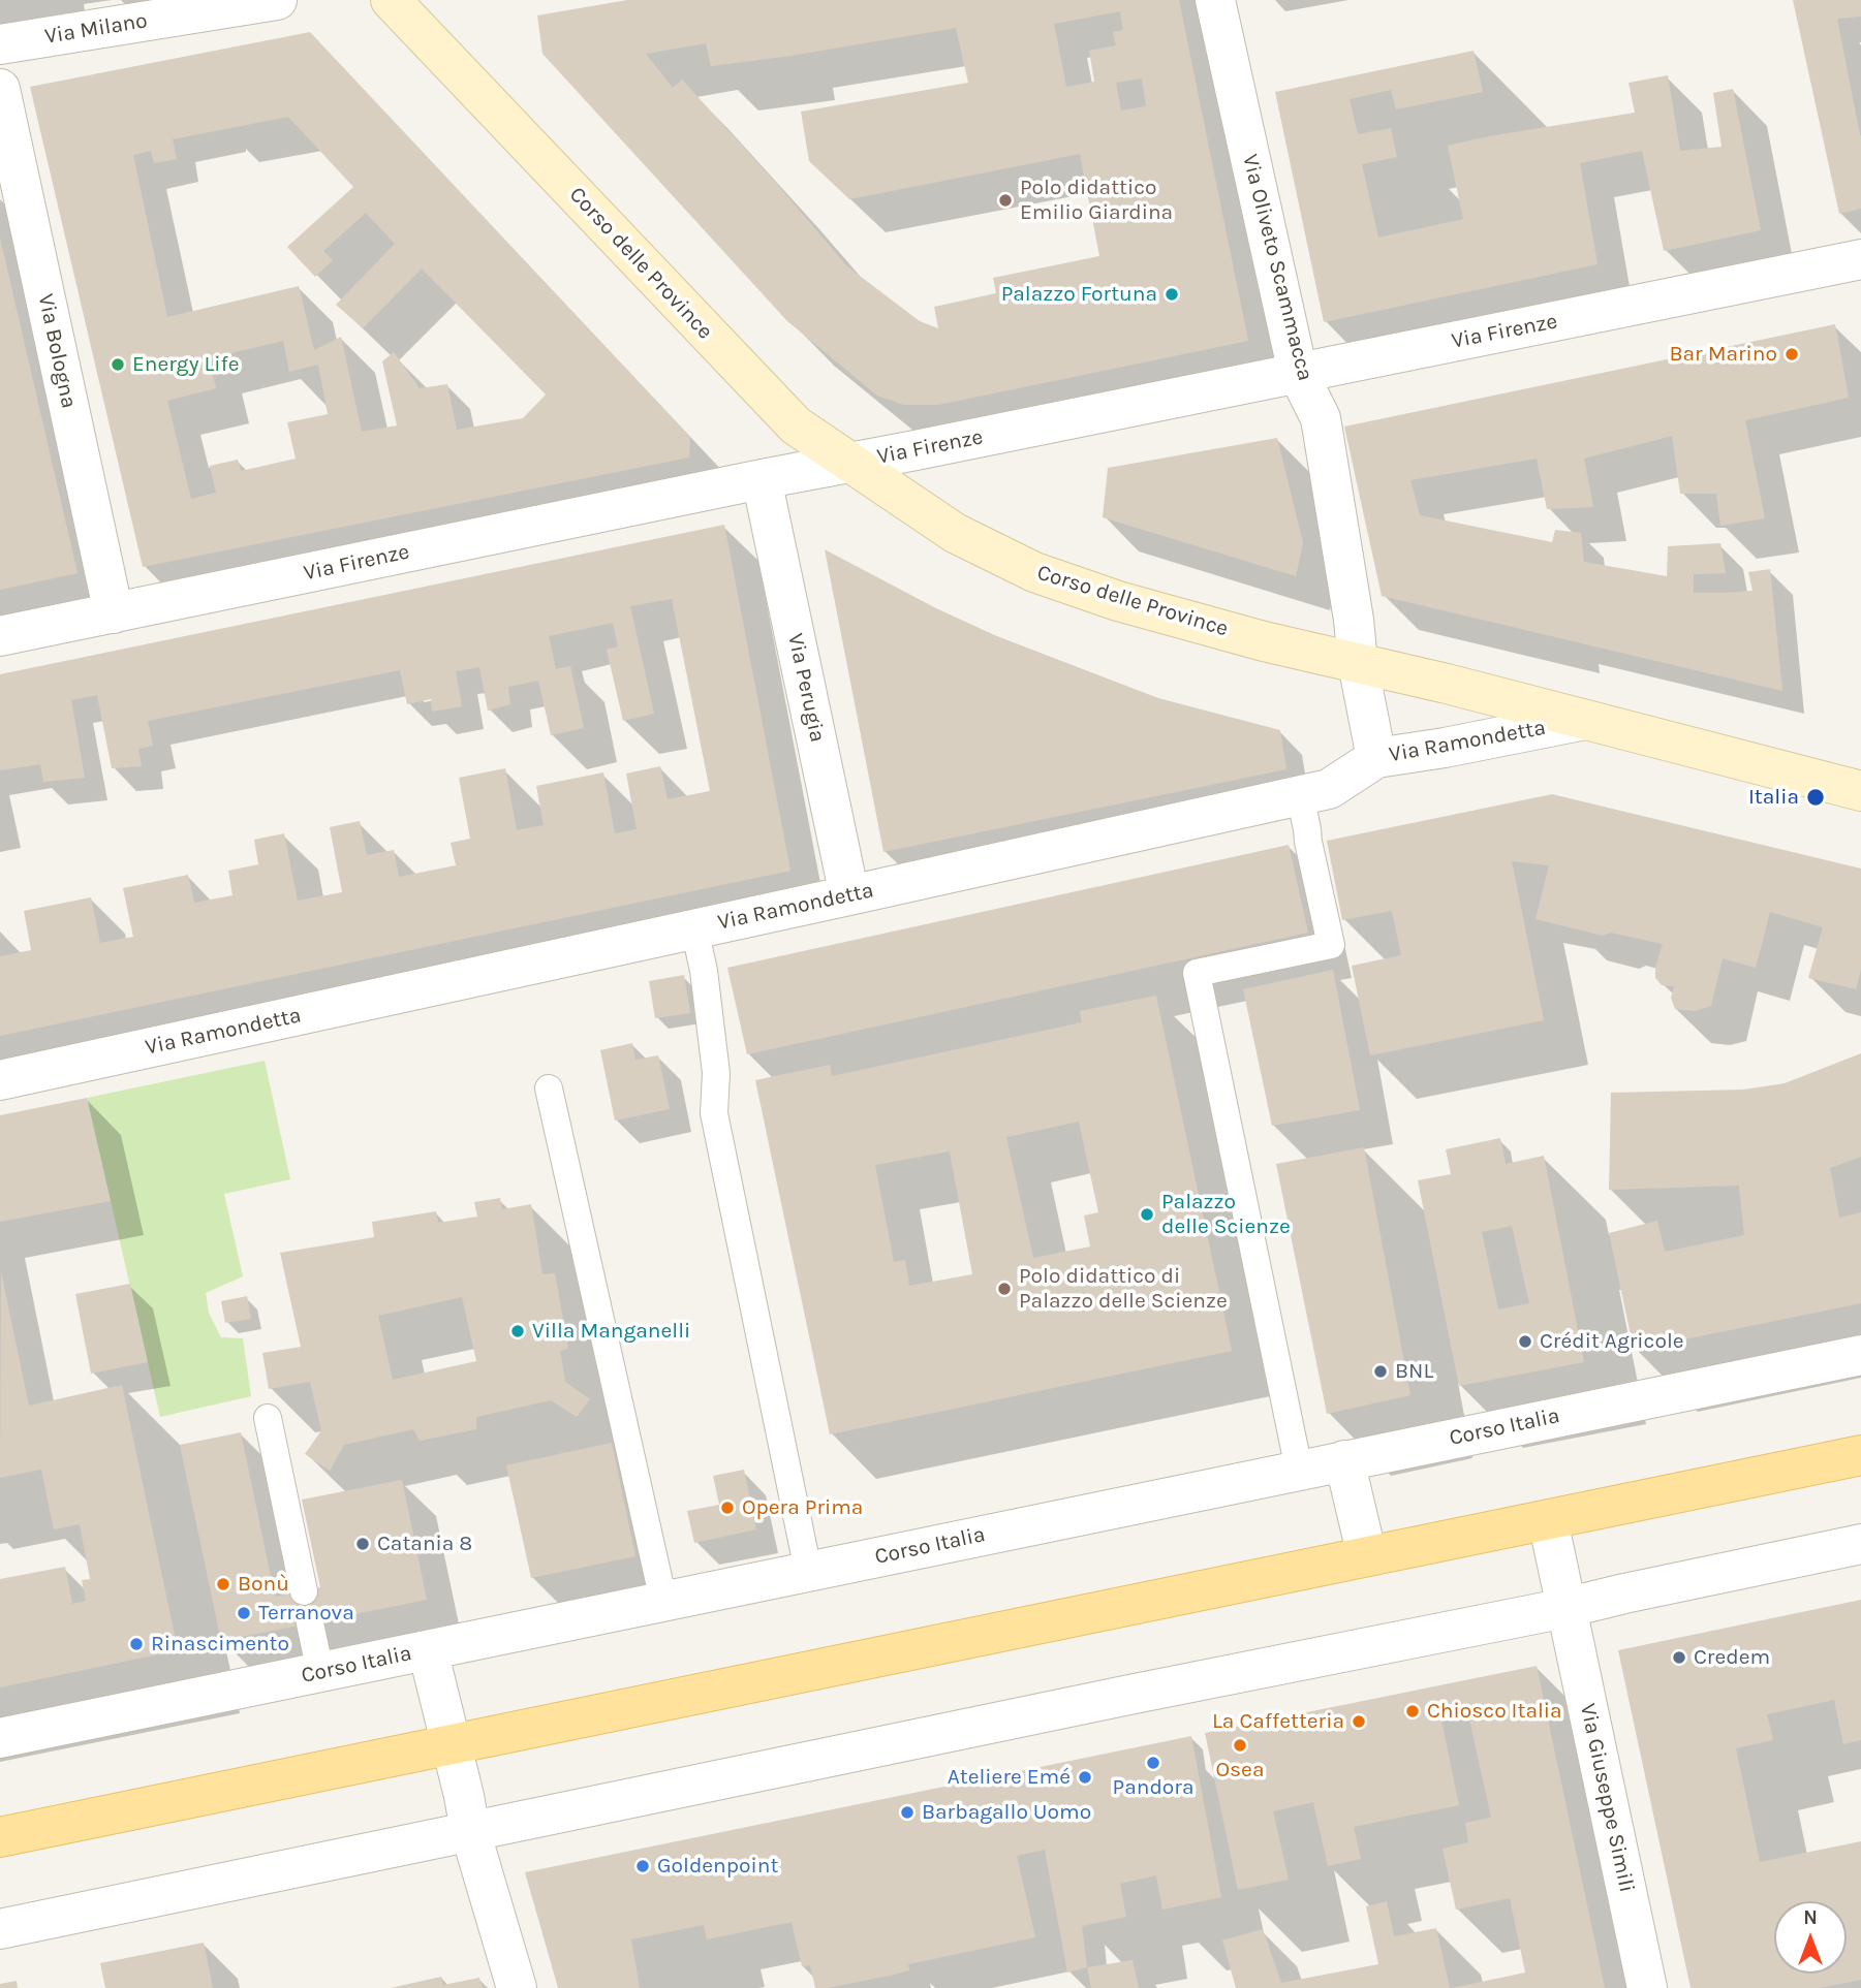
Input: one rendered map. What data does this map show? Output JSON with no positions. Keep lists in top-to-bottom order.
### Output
{
  "streets": {
    "main road": ["Corso delle Province"],
    "street": [
      "Via Milano",
      "Via Oliveto Scammacca",
      "Via Firenze",
      "Via Bologna",
      "Via Perugia",
      "Via Ramondetta",
      "Corso Italia",
      "Via Giuseppe Simili"
    ]
  },
  "crossings": [
    ["Corso delle Province", "Via Oliveto Scammacca"],
    ["Corso delle Province", "Via Firenze"],
    ["Corso delle Province", "Via Ramondetta"],
    ["Via Oliveto Scammacca", "Via Firenze"],
    ["Via Oliveto Scammacca", "Via Ramondetta"],
    ["Via Firenze", "Via Bologna"],
    ["Via Firenze", "Via Perugia"],
    ["Via Perugia", "Via Ramondetta"]
  ],
  "places": [
    "Polo didattico Emilio Giardina",
    "Palazzo Fortuna",
    "Bar Marino",
    "Energy Life",
    "Italia",
    "Palazzo delle Scienze",
    "Polo didattico di Palazzo delle Scienze",
    "Villa Manganelli",
    "Crédit Agricole",
    "BNL",
    "Opera Prima",
    "Catania 8",
    "Bonù",
    "Terranova",
    "Rinascimento",
    "Credem",
    "Chiosco Italia",
    "La Caffetteria",
    "Osea",
    "Pandora",
    "Ateliere Emé",
    "Barbagallo Uomo",
    "Goldenpoint"
  ],
  "north": "top"
}
